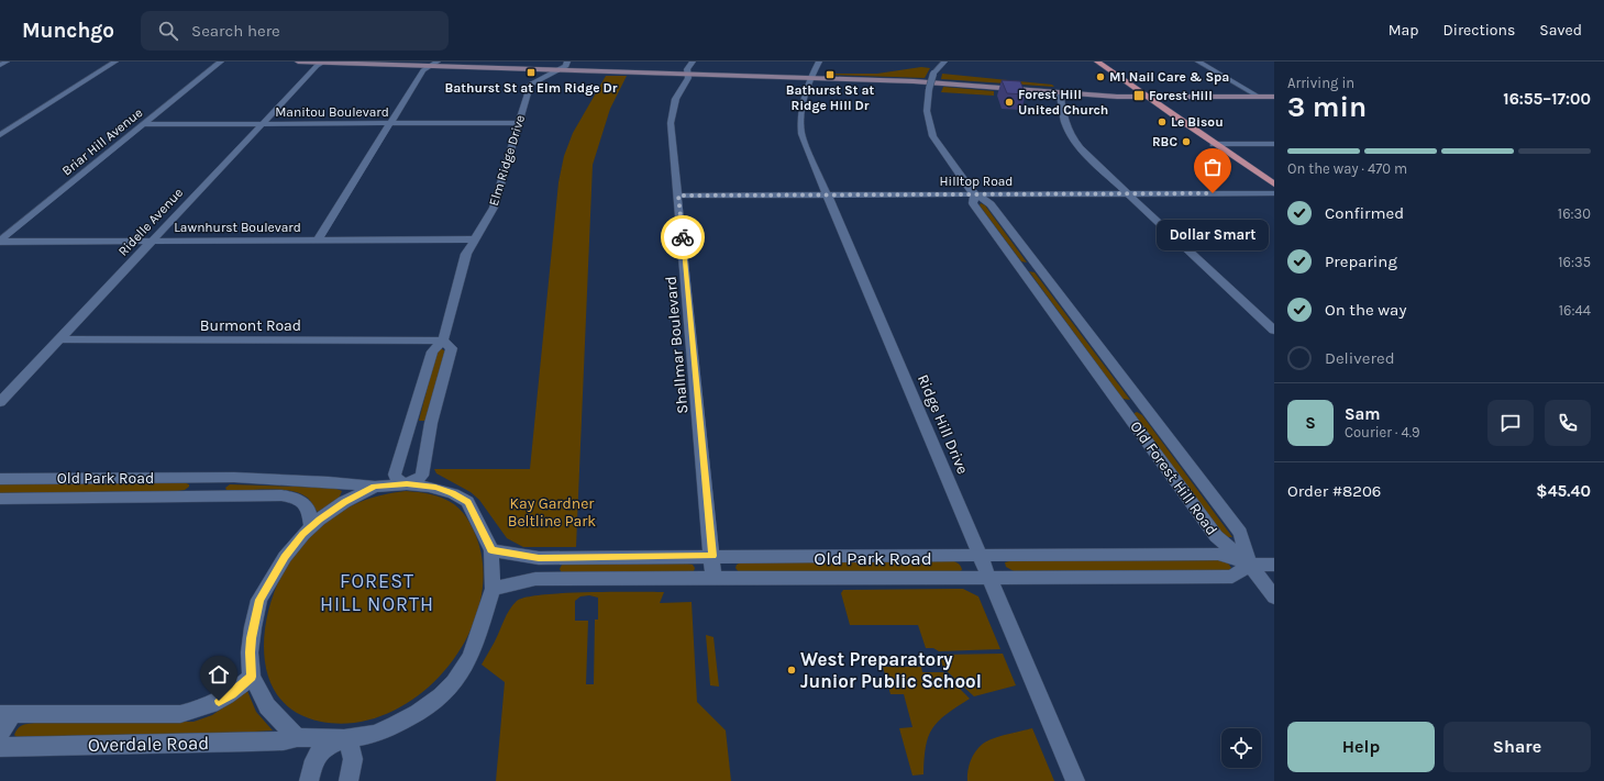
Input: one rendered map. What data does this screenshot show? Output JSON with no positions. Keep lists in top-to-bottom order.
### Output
{
  "streets": {
    "street": [
      "Manitou Boulevard",
      "Briar Hill Avenue",
      "Elm Ridge Drive",
      "Hilltop Road",
      "Ridelle Avenue",
      "Lawnhurst Boulevard",
      "Burmont Road",
      "Shallmar Boulevard",
      "Ridge Hill Drive",
      "Old Park Road",
      "Old Forest Hill Road",
      "Overdale Road"
    ]
  },
  "crossings": [
    ["Manitou Boulevard", "Briar Hill Avenue"],
    ["Manitou Boulevard", "Elm Ridge Drive"],
    ["Manitou Boulevard", "Ridelle Avenue"],
    ["Briar Hill Avenue", "Lawnhurst Boulevard"],
    ["Elm Ridge Drive", "Lawnhurst Boulevard"],
    ["Elm Ridge Drive", "Burmont Road"],
    ["Hilltop Road", "Shallmar Boulevard"],
    ["Hilltop Road", "Ridge Hill Drive"],
    ["Hilltop Road", "Old Forest Hill Road"],
    ["Ridelle Avenue", "Lawnhurst Boulevard"],
    ["Ridelle Avenue", "Burmont Road"],
    ["Shallmar Boulevard", "Old Park Road"],
    ["Ridge Hill Drive", "Old Park Road"],
    ["Old Park Road", "Old Forest Hill Road"]
  ],
  "districts": ["FOREST HILL NORTH"],
  "parks": ["Kay Gardner Beltline Park"],
  "places": {
    "transit": ["Bathurst St at Elm Ridge Dr", "Bathurst St at Ridge Hill Dr", "Forest Hill"],
    "other": [
      "M1 Nail Care & Spa",
      "Forest Hill United Church",
      "Le Bisou",
      "RBC",
      "Dollar Smart",
      "West Preparatory Junior Public School"
    ]
  },
  "page": {
    "header": "Munchgo",
    "search": "Search here",
    "nav": ["Map", "Directions", "Saved"],
    "heading": ["3 min", "Arriving in", "16:55–17:00"],
    "panel": [
      "Sam",
      "Courier · 4.9",
      "Order #8206",
      "$45.40"
    ],
    "bar": "On the way · 470 m",
    "list": [
      ["Confirmed", "16:30"],
      ["Preparing", "16:35"],
      ["On the way", "16:44"],
      "Delivered"
    ],
    "bubble": "Dollar Smart",
    "round": "S",
    "buttons": ["Help", "Share"]
  }
}
